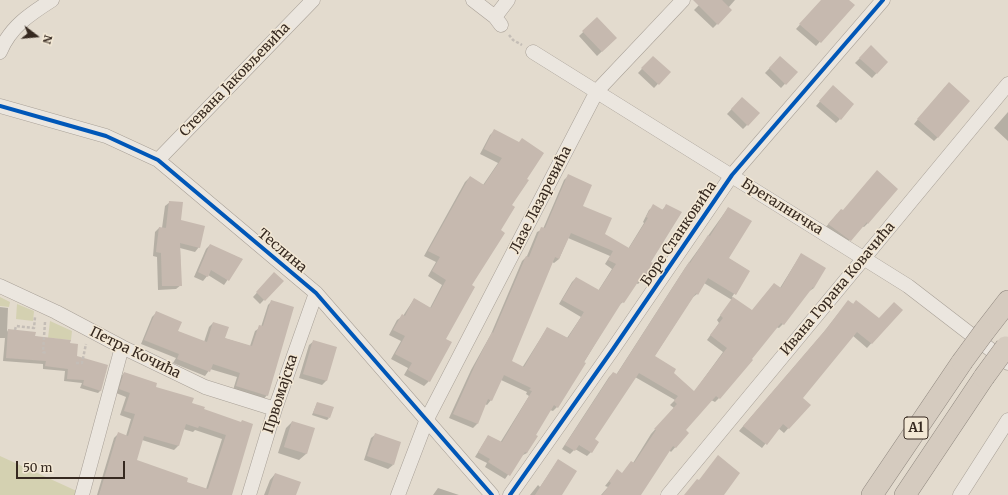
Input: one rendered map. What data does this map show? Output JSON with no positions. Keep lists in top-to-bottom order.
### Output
{
  "streets": {
    "highway": ["A1"],
    "street": [
      "Стевана Јаковљевића",
      "Лазе Лазаревића",
      "Брегалничка",
      "Боре Станковића",
      "Теслина",
      "Ивана Горана Ковачића",
      "Петра Кочића",
      "Првомајска"
    ]
  },
  "crossings": [
    ["Стевана Јаковљевића", "Теслина"],
    ["Лазе Лазаревића", "Брегалничка"],
    ["Лазе Лазаревића", "Теслина"],
    ["Брегалничка", "Боре Станковића"],
    ["Брегалничка", "Ивана Горана Ковачића"],
    ["Брегалничка", "A1"],
    ["Теслина", "Првомајска"],
    ["Петра Кочића", "Првомајска"]
  ],
  "scale_bar": "50 m",
  "north": "right"
}
